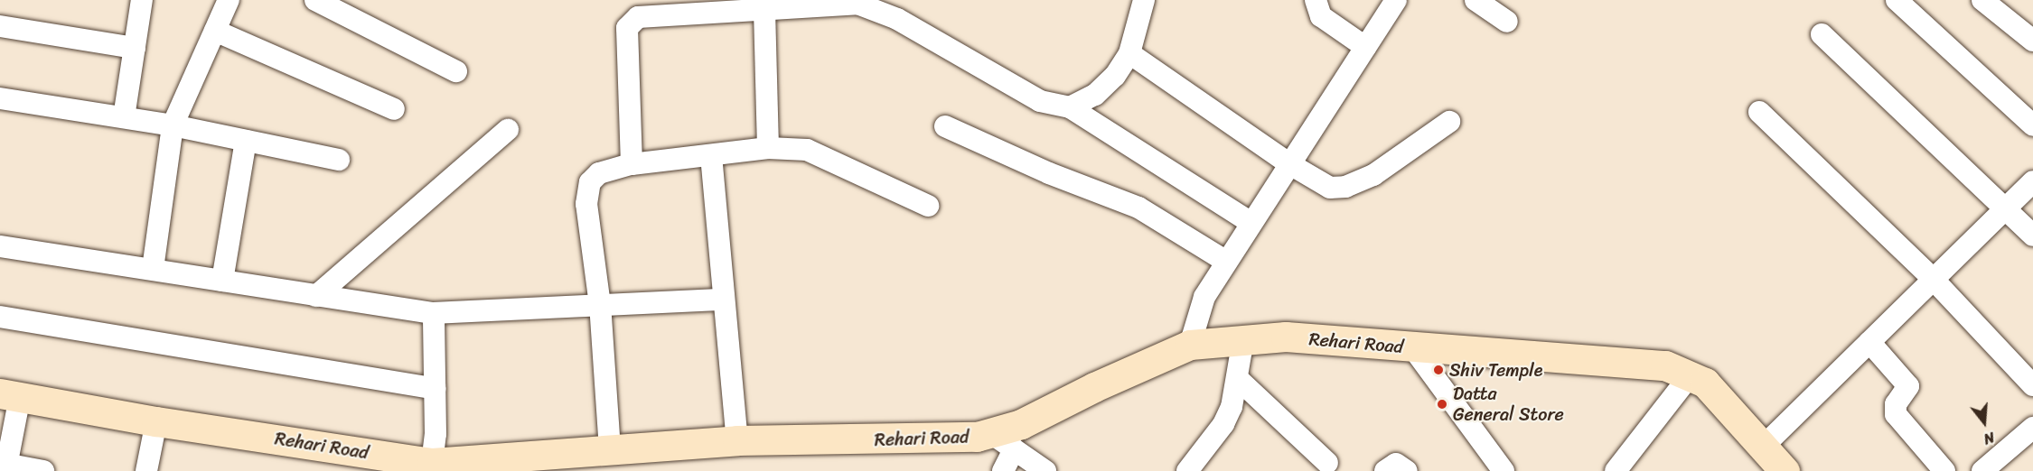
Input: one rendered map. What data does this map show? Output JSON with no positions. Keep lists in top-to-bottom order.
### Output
{
  "streets": {
    "main road": ["Rehari Road"]
  },
  "places": ["Shiv Temple", "Datta General Store"],
  "north": "bottom"
}
